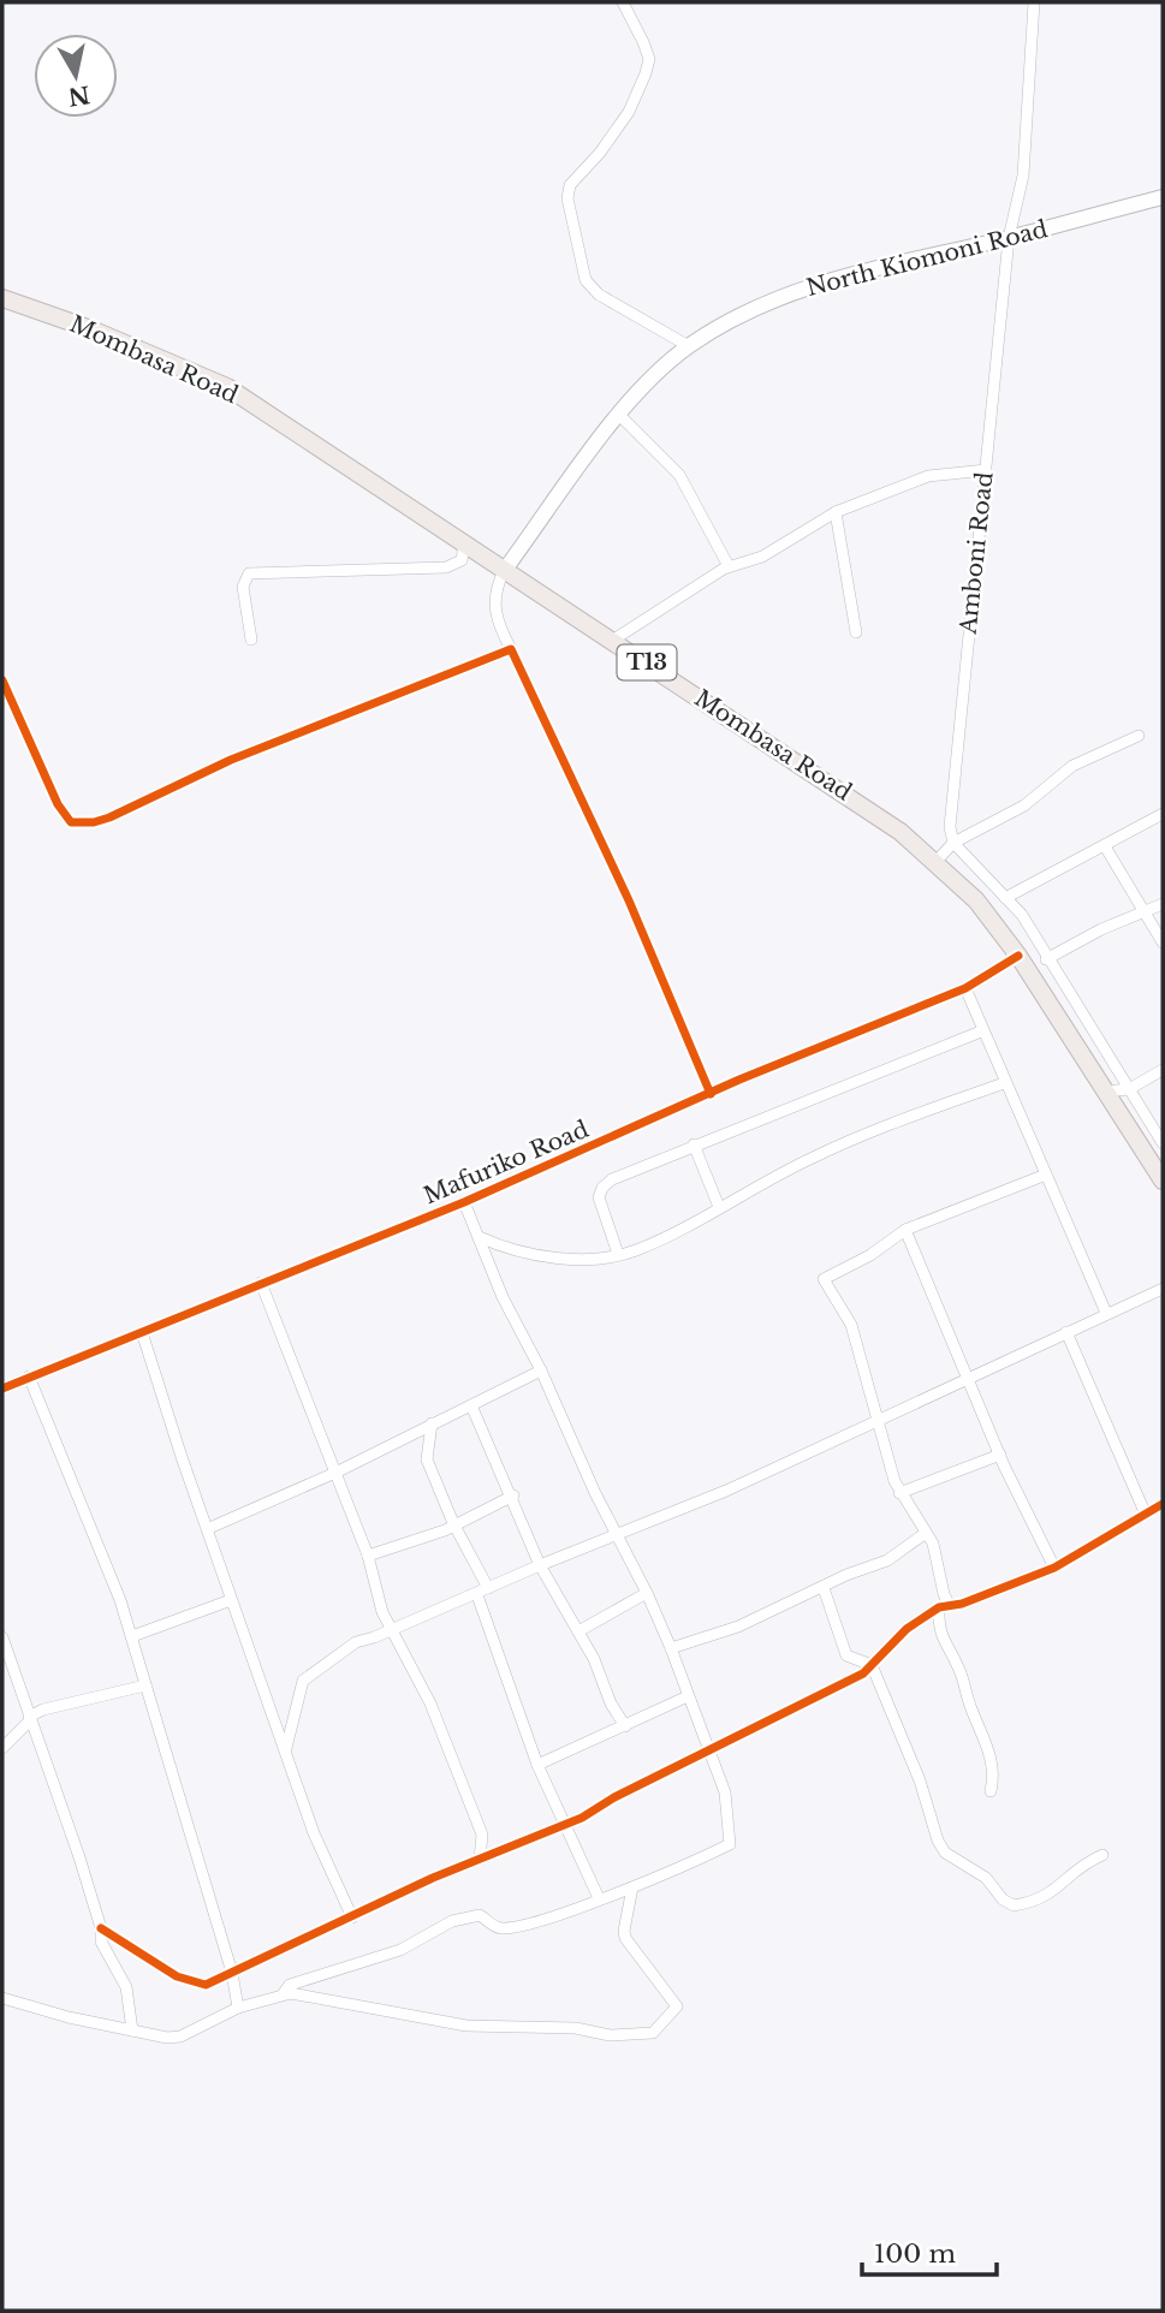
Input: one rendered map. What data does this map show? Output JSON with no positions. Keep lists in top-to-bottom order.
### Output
{
  "streets": {
    "highway": ["Mombasa Road", "T13"],
    "main road": ["North Kiomoni Road"],
    "street": ["Amboni Road", "Mafuriko Road"]
  },
  "crossings": [
    ["North Kiomoni Road", "Mombasa Road"],
    ["North Kiomoni Road", "Amboni Road"],
    ["Mombasa Road", "Mafuriko Road"]
  ],
  "scale_bar": "100 m",
  "north": "bottom"
}
